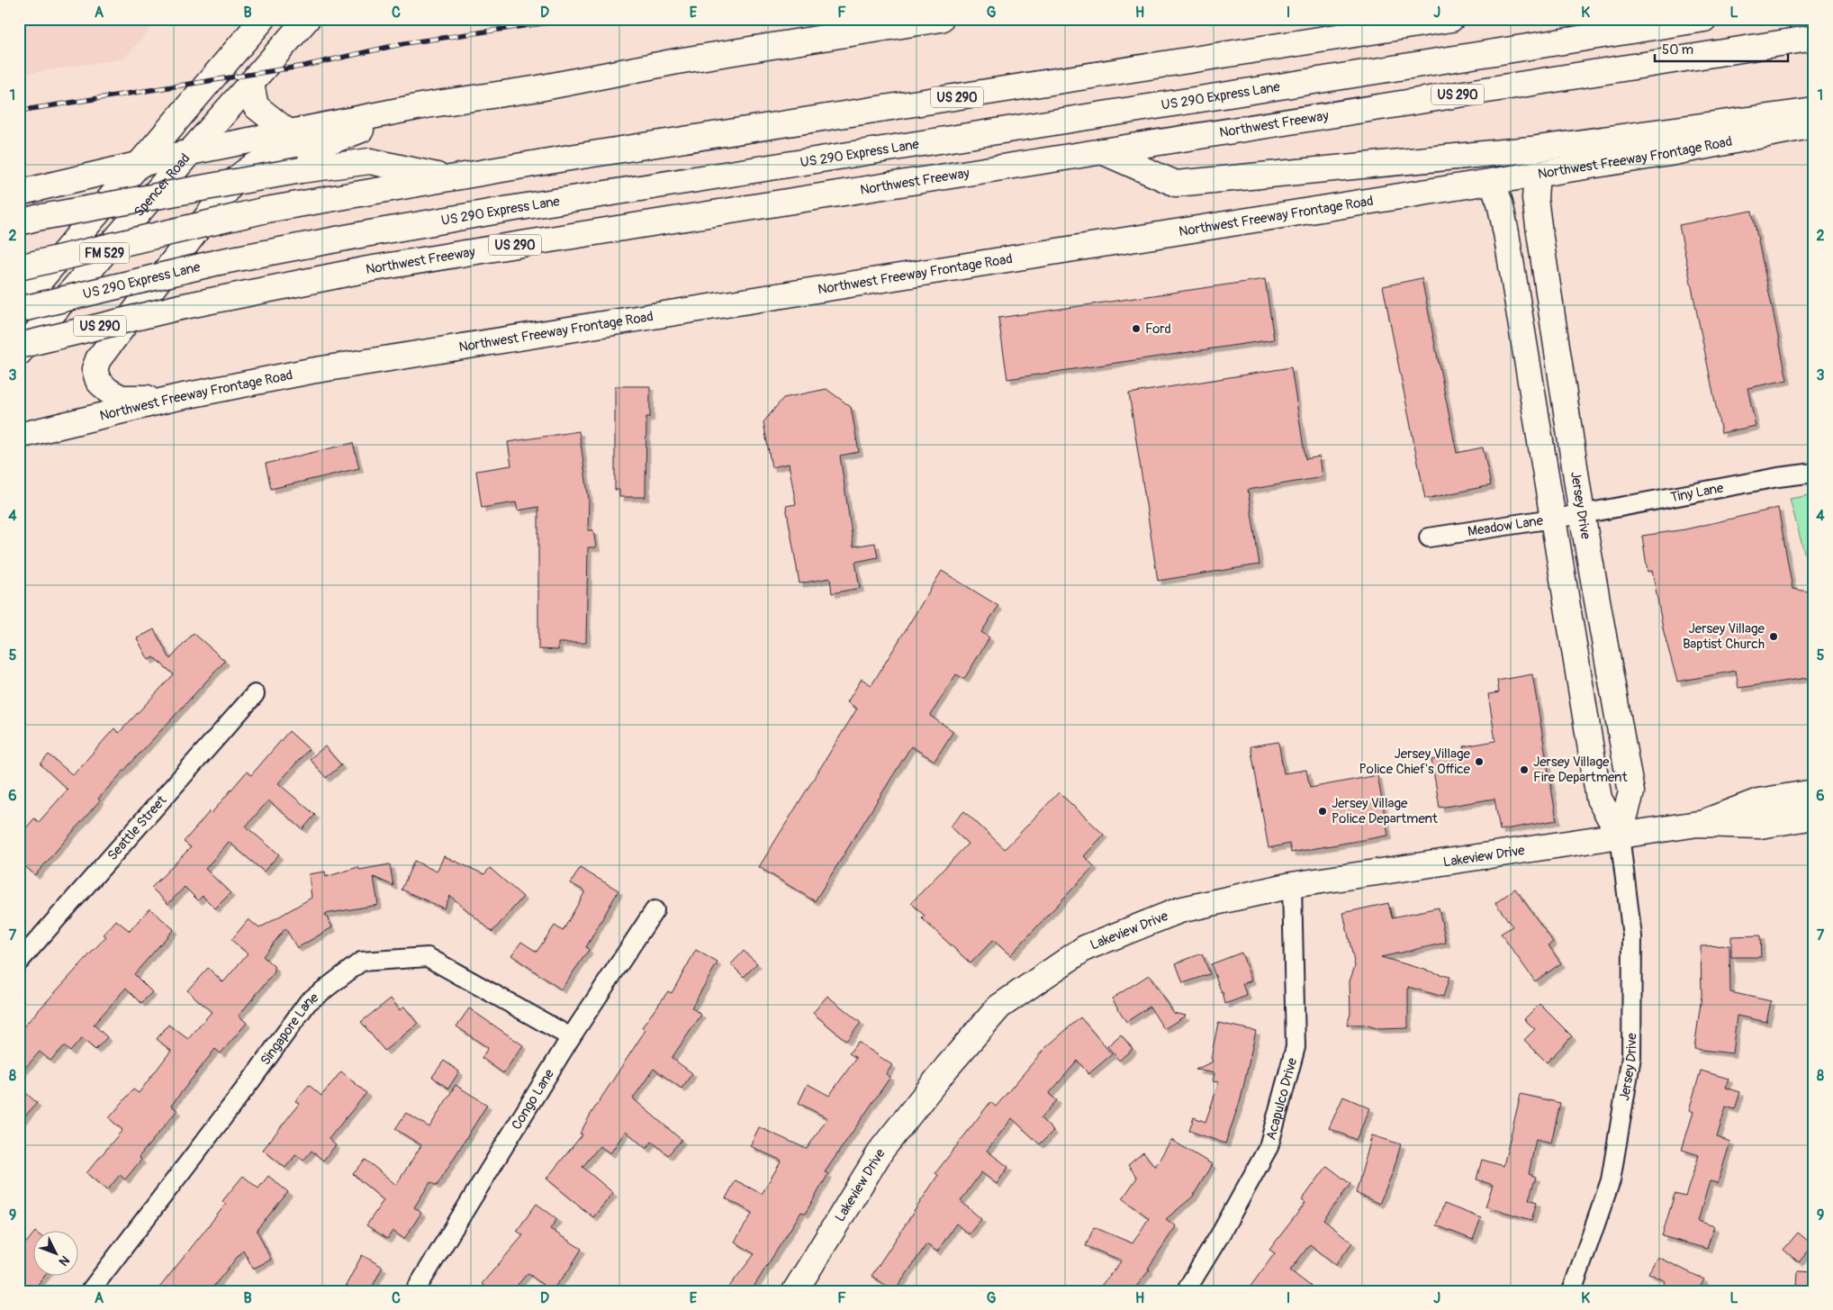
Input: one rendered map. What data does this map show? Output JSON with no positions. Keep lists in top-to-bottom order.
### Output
{
  "streets": {
    "main road": [
      "US 290",
      "US 290 Express Lane",
      "Northwest Freeway",
      "Northwest Freeway Frontage Road",
      "Spencer Road",
      "FM 529",
      "Jersey Drive",
      "Lakeview Drive"
    ],
    "street": [
      "Tiny Lane",
      "Meadow Lane",
      "Seattle Street",
      "Singapore Lane",
      "Congo Lane",
      "Acapulco Drive"
    ]
  },
  "crossings": [
    ["Northwest Freeway Frontage Road", "Jersey Drive"],
    ["Tiny Lane", "Jersey Drive"],
    ["Tiny Lane", "Meadow Lane"],
    ["Jersey Drive", "Meadow Lane"],
    ["Jersey Drive", "Lakeview Drive"],
    ["Lakeview Drive", "Acapulco Drive"],
    ["Singapore Lane", "Congo Lane"]
  ],
  "places": [
    "Ford",
    "Jersey Village Baptist Church",
    "Jersey Village Police Chief's Office",
    "Jersey Village Fire Department",
    "Jersey Village Police Department"
  ],
  "scale_bar": "50 m",
  "north": "bottom right",
  "grid": {
    "columns": [
      "A",
      "B",
      "C",
      "D",
      "E",
      "F",
      "G",
      "H",
      "I",
      "J",
      "K",
      "L"
    ],
    "rows": [
      "1",
      "2",
      "3",
      "4",
      "5",
      "6",
      "7",
      "8",
      "9"
    ]
  }
}
